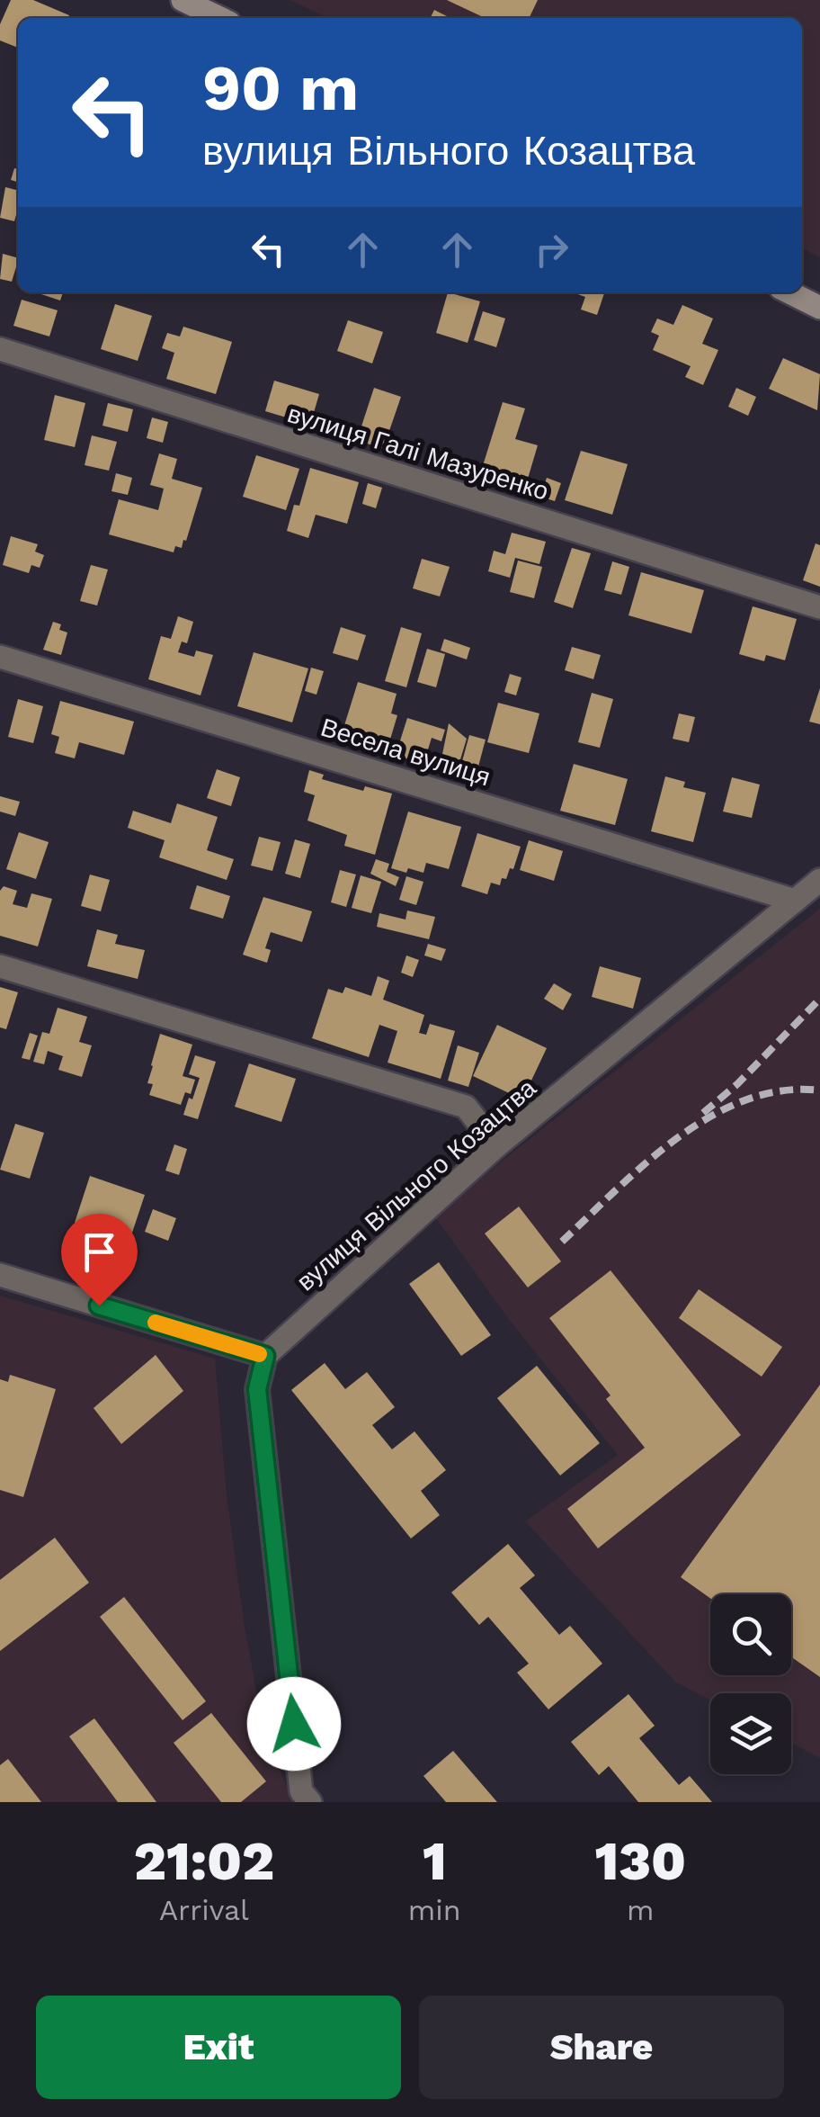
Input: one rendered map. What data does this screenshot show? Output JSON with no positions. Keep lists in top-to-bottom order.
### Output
{
  "streets": {
    "street": ["вулиця Галі Мазуренко", "Весела вулиця", "вулиця Вільного Козацтва"]
  },
  "crossings": [
    ["Весела вулиця", "вулиця Вільного Козацтва"]
  ],
  "page": {
    "turn": ["90 m", "вулиця Вільного Козацтва"],
    "eta": [
      "21:02",
      "Arrival",
      "1",
      "min",
      "130",
      "m"
    ],
    "buttons": ["Exit", "Share"]
  }
}
